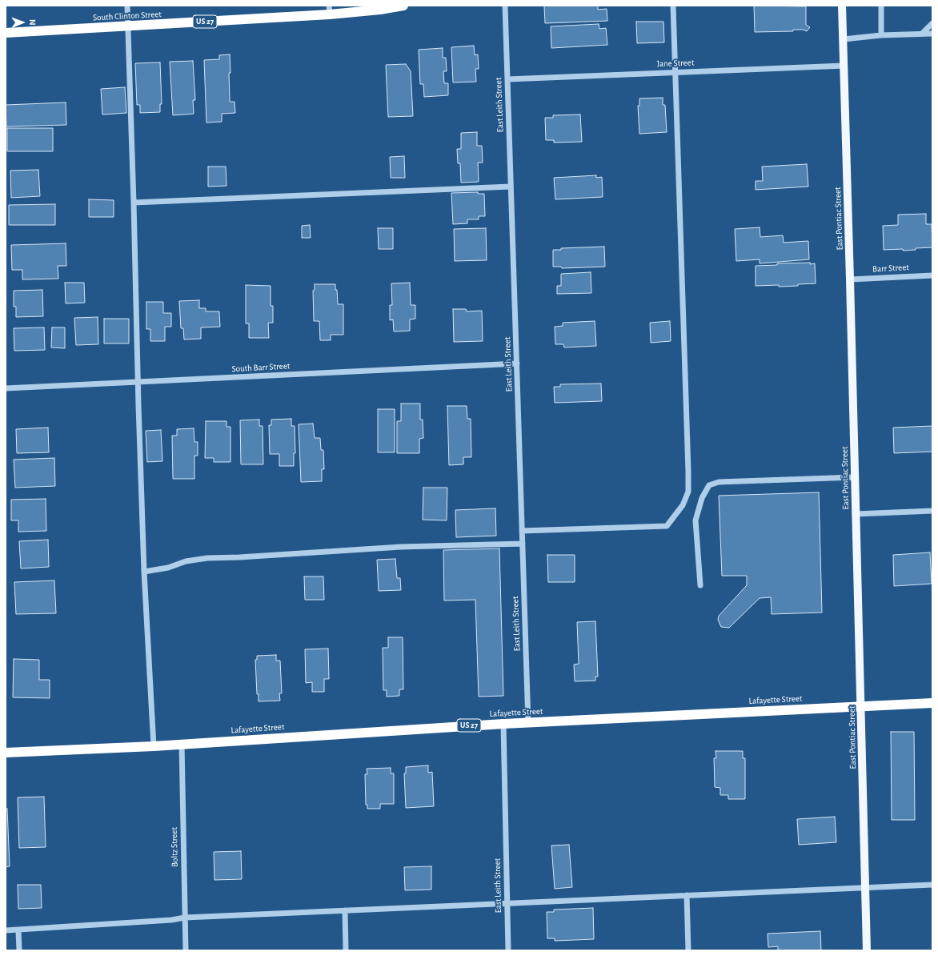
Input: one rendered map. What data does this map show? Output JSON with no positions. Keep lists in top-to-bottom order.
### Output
{
  "streets": {
    "highway": ["South Clinton Street", "US 27", "Lafayette Street"],
    "main road": ["East Pontiac Street"],
    "street": [
      "Jane Street",
      "East Leith Street",
      "Barr Street",
      "South Barr Street",
      "Boltz Street"
    ]
  },
  "crossings": [
    ["Jane Street", "East Leith Street"],
    ["Jane Street", "East Pontiac Street"],
    ["East Leith Street", "South Barr Street"],
    ["East Leith Street", "Lafayette Street"],
    ["East Pontiac Street", "Barr Street"],
    ["East Pontiac Street", "Lafayette Street"],
    ["Lafayette Street", "Boltz Street"]
  ],
  "north": "right"
}
